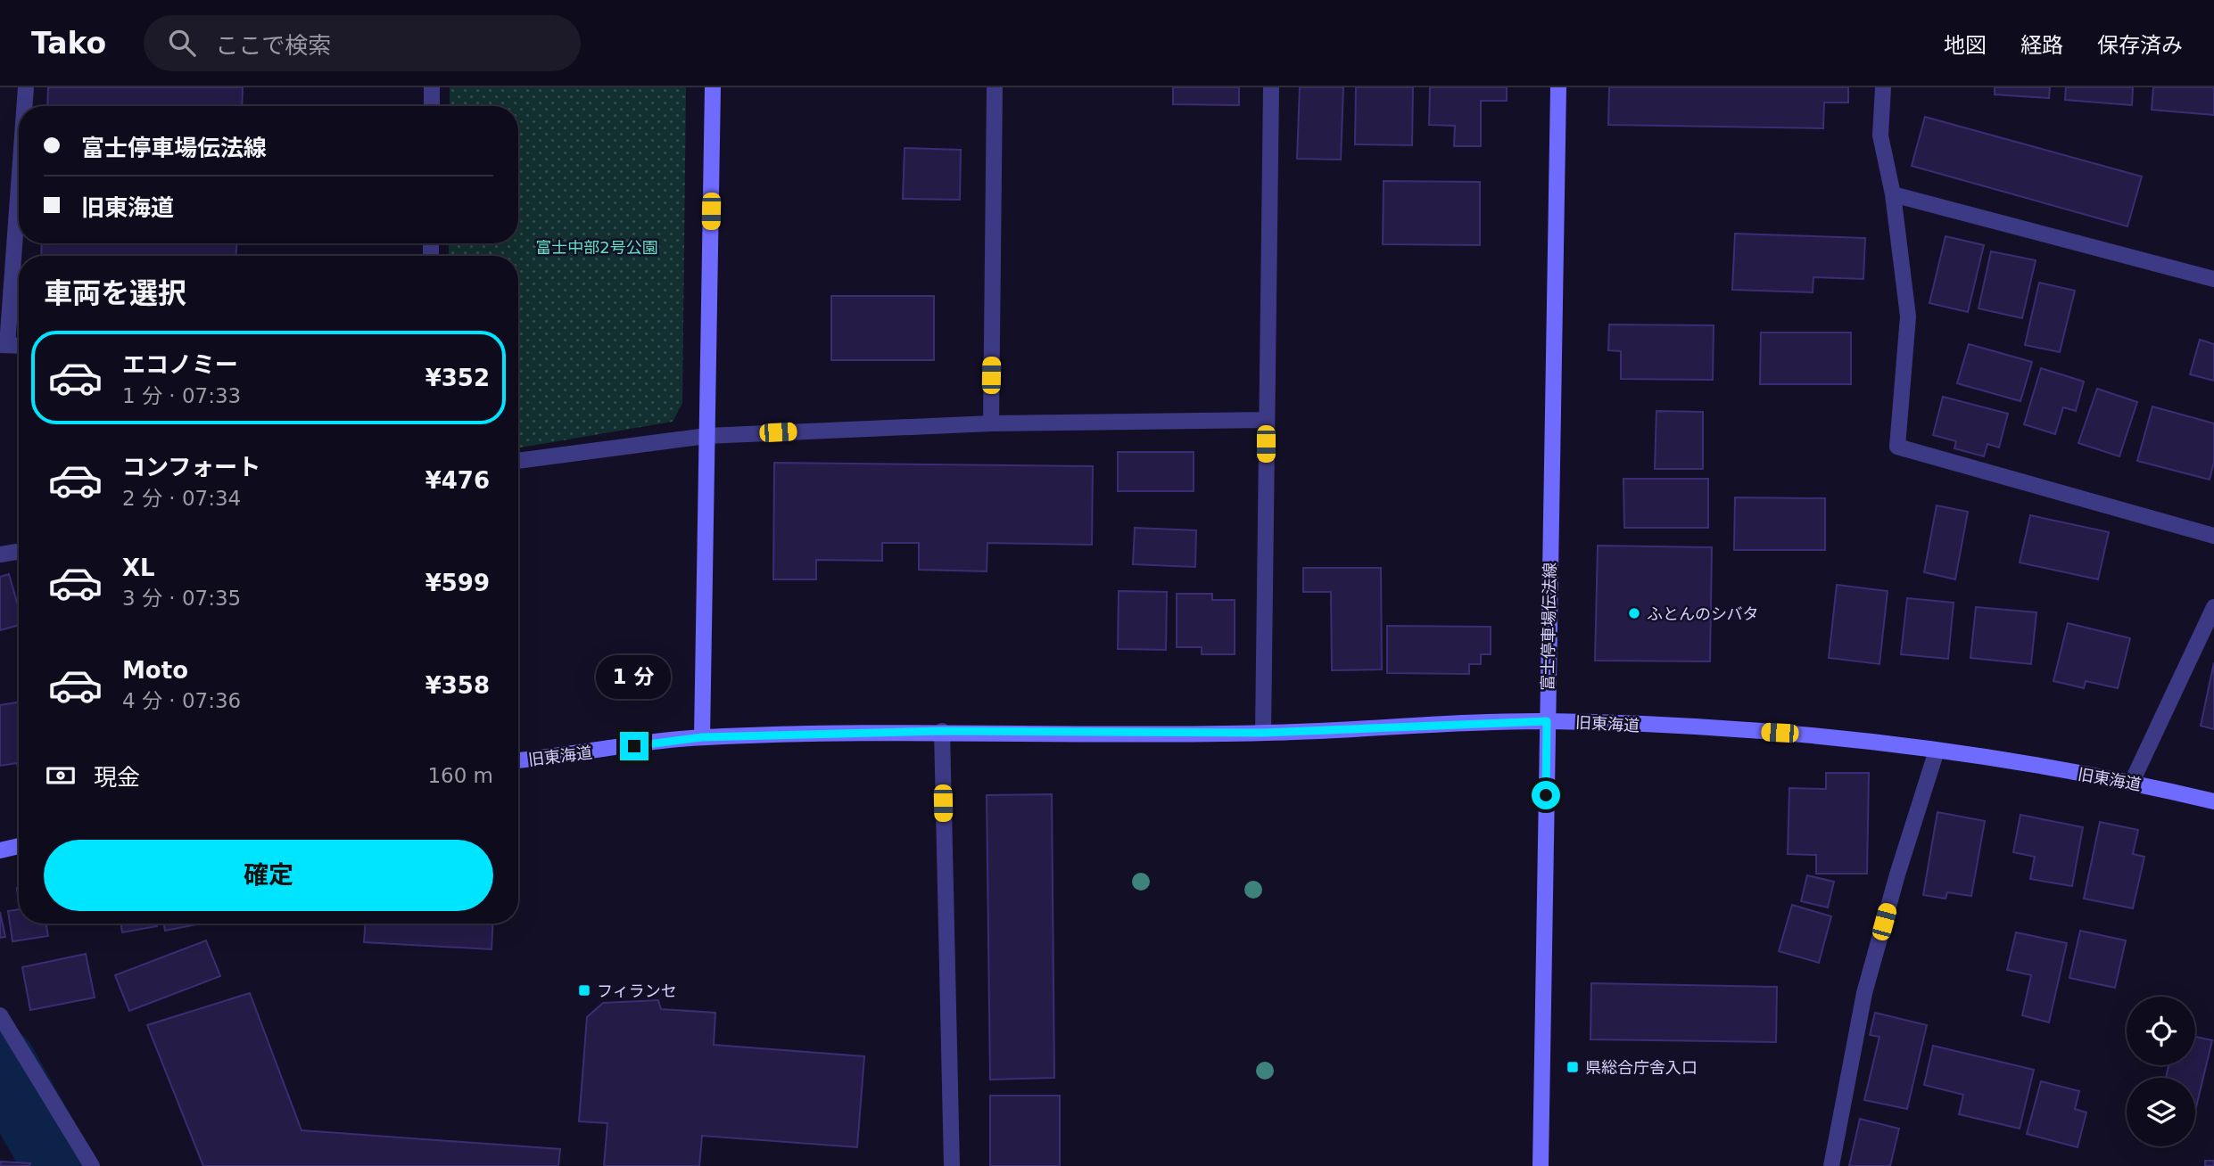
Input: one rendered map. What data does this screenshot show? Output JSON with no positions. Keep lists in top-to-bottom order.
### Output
{
  "streets": {
    "street": ["富士停車場伝法線", "旧東海道"]
  },
  "crossings": [
    ["富士停車場伝法線", "旧東海道"]
  ],
  "parks": ["富士中部2号公園"],
  "places": {
    "other": ["ふとんのシバタ"],
    "transit": ["フィランセ", "県総合庁舎入口"]
  },
  "page": {
    "header": "Tako",
    "search": "ここで検索",
    "nav": ["地図", "経路", "保存済み"],
    "banner": ["富士停車場伝法線", "旧東海道"],
    "heading": "車両を選択",
    "list": [
      {
        "name": "エコノミー",
        "note": "1 分 · 07:33",
        "value": "¥352"
      },
      {
        "name": "コンフォート",
        "note": "2 分 · 07:34",
        "value": "¥476"
      },
      {
        "name": "XL",
        "note": "3 分 · 07:35",
        "value": "¥599"
      },
      {
        "name": "Moto",
        "note": "4 分 · 07:36",
        "value": "¥358"
      }
    ],
    "bubble": "1 分",
    "pay": ["現金", "160 m"],
    "buttons": "確定"
  }
}
